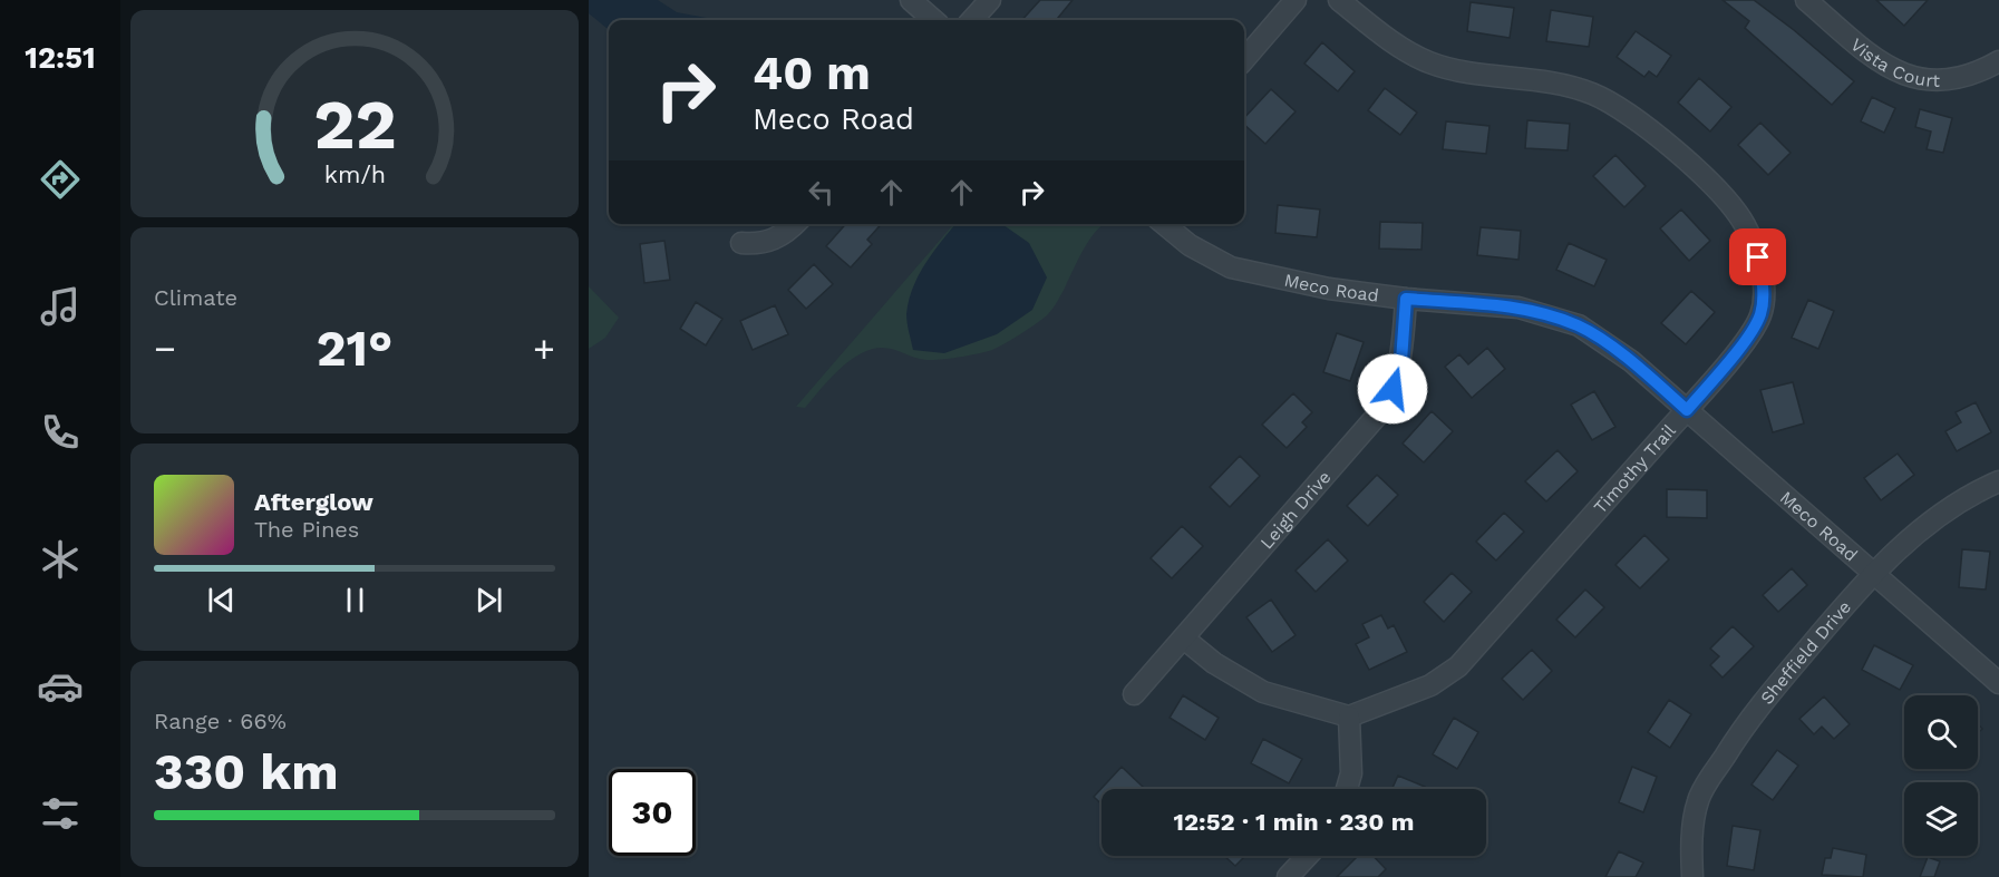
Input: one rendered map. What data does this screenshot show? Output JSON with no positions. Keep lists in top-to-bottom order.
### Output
{
  "streets": {
    "street": [
      "Vista Court",
      "Meco Road",
      "Timothy Trail",
      "Leigh Drive",
      "Sheffield Drive"
    ]
  },
  "crossings": [
    ["Meco Road", "Timothy Trail"],
    ["Meco Road", "Leigh Drive"],
    ["Meco Road", "Sheffield Drive"]
  ],
  "page": {
    "tabs": "12:51",
    "turn": ["40 m", "Meco Road"],
    "tile": [
      "Climate",
      ["Range · 66%", "330 km"]
    ],
    "heat": ["−", "21°", "+"],
    "song": ["Afterglow", "The Pines"],
    "limit": "30",
    "trip": "12:52 · 1 min · 230 m",
    "gauge": ["22", "km/h"]
  }
}
